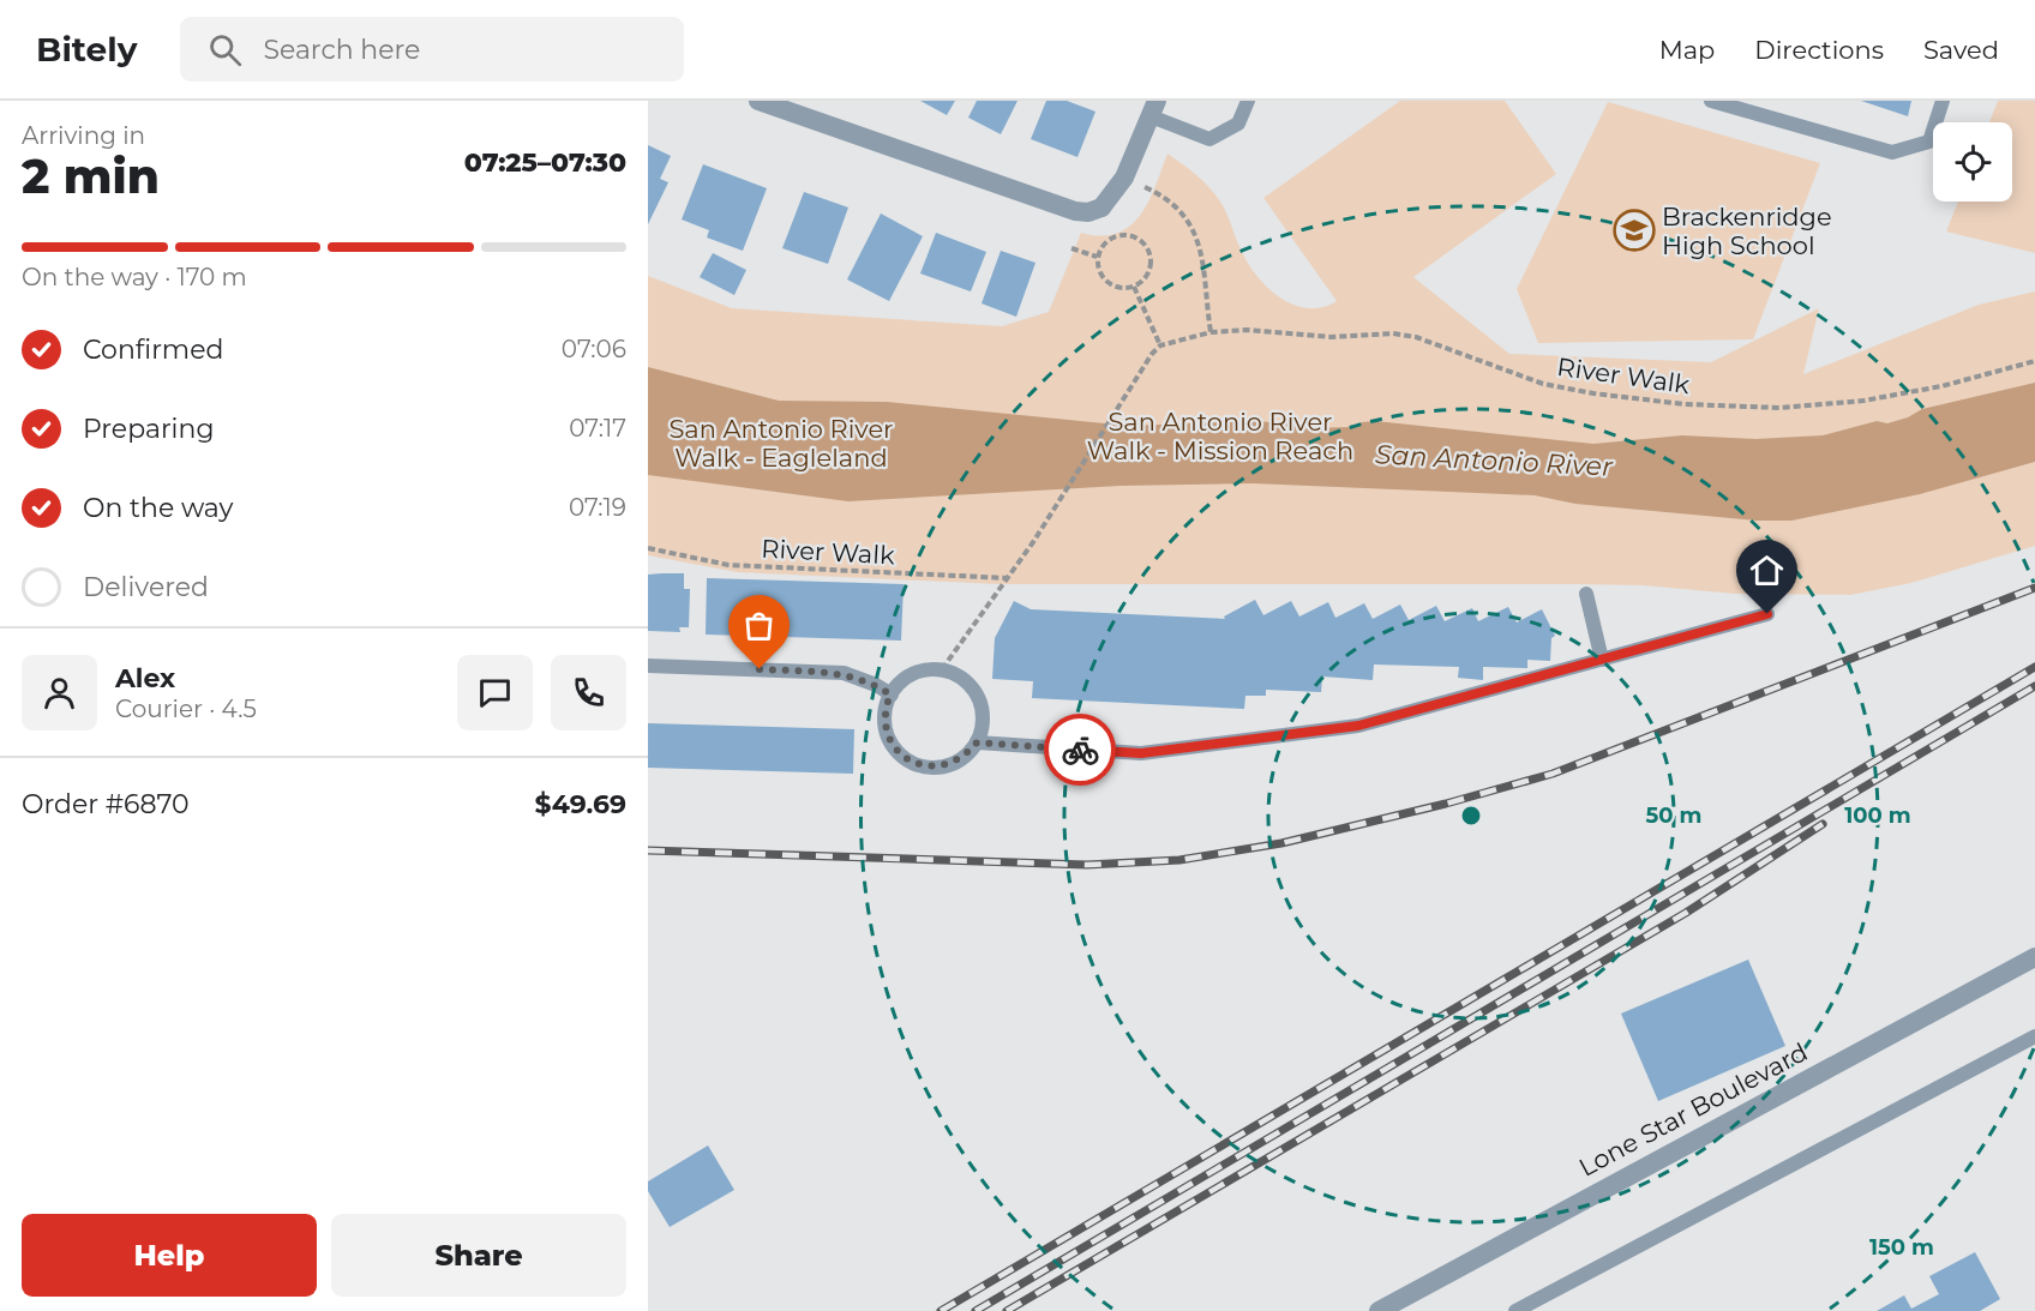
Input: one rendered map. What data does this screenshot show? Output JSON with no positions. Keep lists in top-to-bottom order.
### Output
{
  "streets": {
    "street": ["Lone Star Boulevard"],
    "path": ["River Walk"]
  },
  "water": ["San Antonio River"],
  "parks": ["San Antonio River Walk - Mission Reach", "San Antonio River Walk - Eagleland"],
  "places": {
    "school or university": ["Brackenridge High School"]
  },
  "page": {
    "header": "Bitely",
    "search": "Search here",
    "nav": ["Map", "Directions", "Saved"],
    "heading": ["2 min", "Arriving in", "07:25–07:30"],
    "panel": [
      "Alex",
      "Courier · 4.5",
      "Order #6870",
      "$49.69"
    ],
    "bar": "On the way · 170 m",
    "list": [
      ["Confirmed", "07:06"],
      ["Preparing", "07:17"],
      ["On the way", "07:19"],
      "Delivered"
    ],
    "buttons": ["Help", "Share"]
  },
  "rings": ["50 m", "100 m", "150 m"]
}
